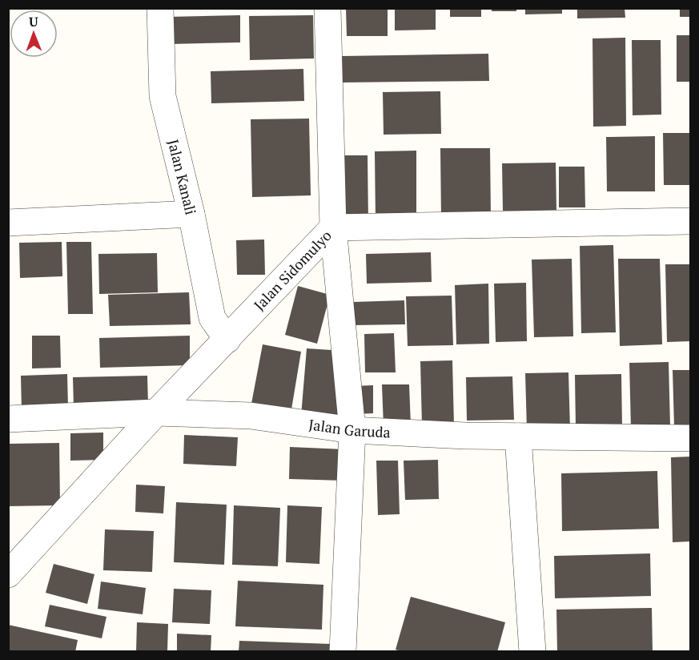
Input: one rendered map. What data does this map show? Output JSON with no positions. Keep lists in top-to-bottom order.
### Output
{
  "streets": {
    "street": ["Jalan Kanali", "Jalan Sidomulyo", "Jalan Garuda"]
  },
  "crossings": [
    ["Jalan Kanali", "Jalan Sidomulyo"],
    ["Jalan Sidomulyo", "Jalan Garuda"]
  ],
  "north": "top"
}
